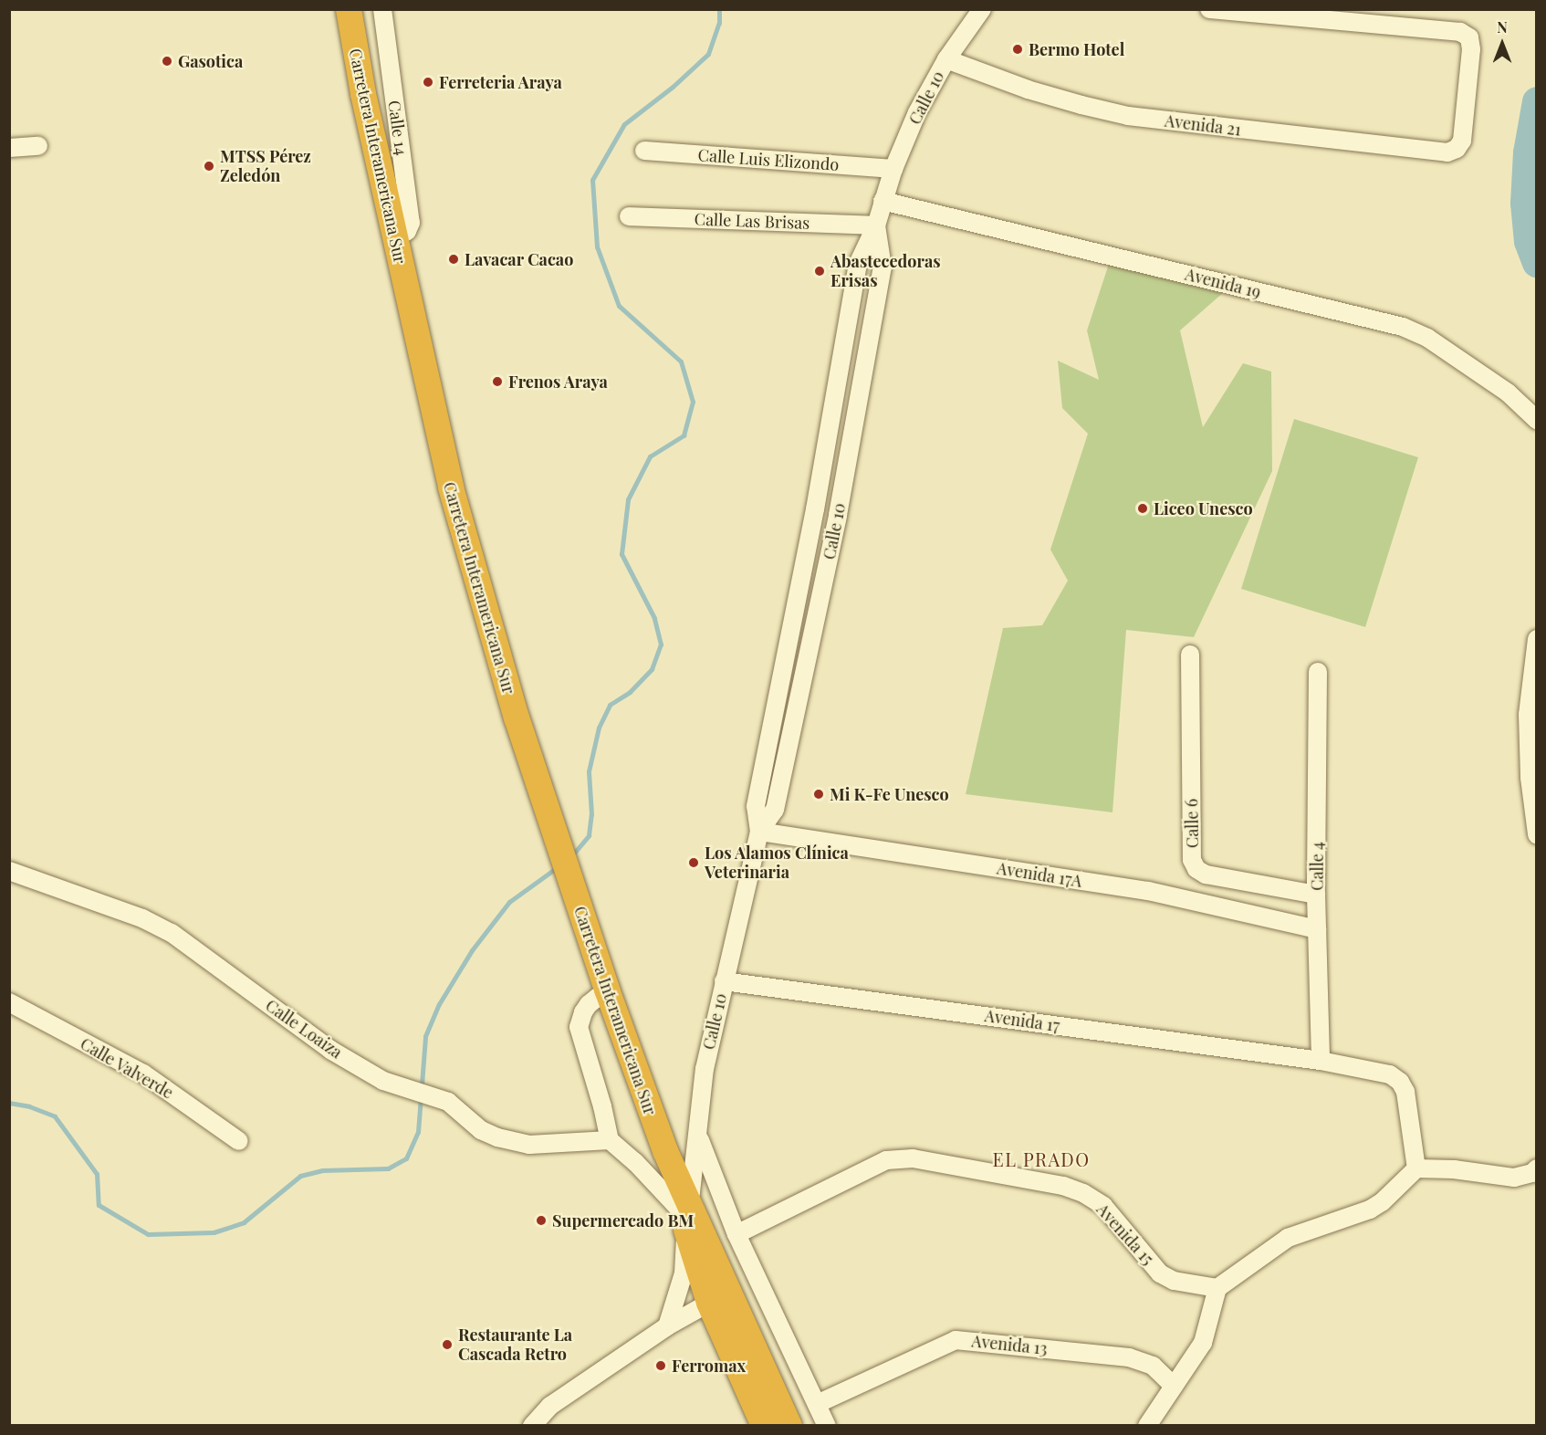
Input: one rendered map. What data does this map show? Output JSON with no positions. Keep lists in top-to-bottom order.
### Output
{
  "streets": {
    "highway": ["Carretera Interamericana Sur"],
    "street": [
      "Calle 10",
      "Avenida 21",
      "Calle 14",
      "Calle Luis Elizondo",
      "Calle Las Brisas",
      "Avenida 19",
      "Calle 6",
      "Calle 4",
      "Avenida 17A",
      "Avenida 17",
      "Calle Loaiza",
      "Calle Valverde",
      "Avenida 15",
      "Avenida 13"
    ]
  },
  "crossings": [
    ["Calle 10", "Avenida 21"],
    ["Calle 10", "Carretera Interamericana Sur"],
    ["Calle 10", "Calle Luis Elizondo"],
    ["Calle 10", "Calle Las Brisas"],
    ["Calle 10", "Avenida 19"],
    ["Calle 10", "Avenida 17A"],
    ["Calle 10", "Avenida 17"],
    ["Calle 14", "Carretera Interamericana Sur"],
    ["Calle 6", "Calle 4"],
    ["Calle 4", "Avenida 17A"],
    ["Calle 4", "Avenida 17"]
  ],
  "districts": ["EL PRADO"],
  "places": [
    "Bermo Hotel",
    "Gasotica",
    "Ferreteria Araya",
    "MTSS Pérez Zeledón",
    "Lavacar Cacao",
    "Abastecedoras Erisas",
    "Frenos Araya",
    "Liceo Unesco",
    "Mi K-Fe Unesco",
    "Los Alamos Clínica Veterinaria",
    "Supermercado BM",
    "Restaurante La Cascada Retro",
    "Ferromax"
  ],
  "north": "top"
}
